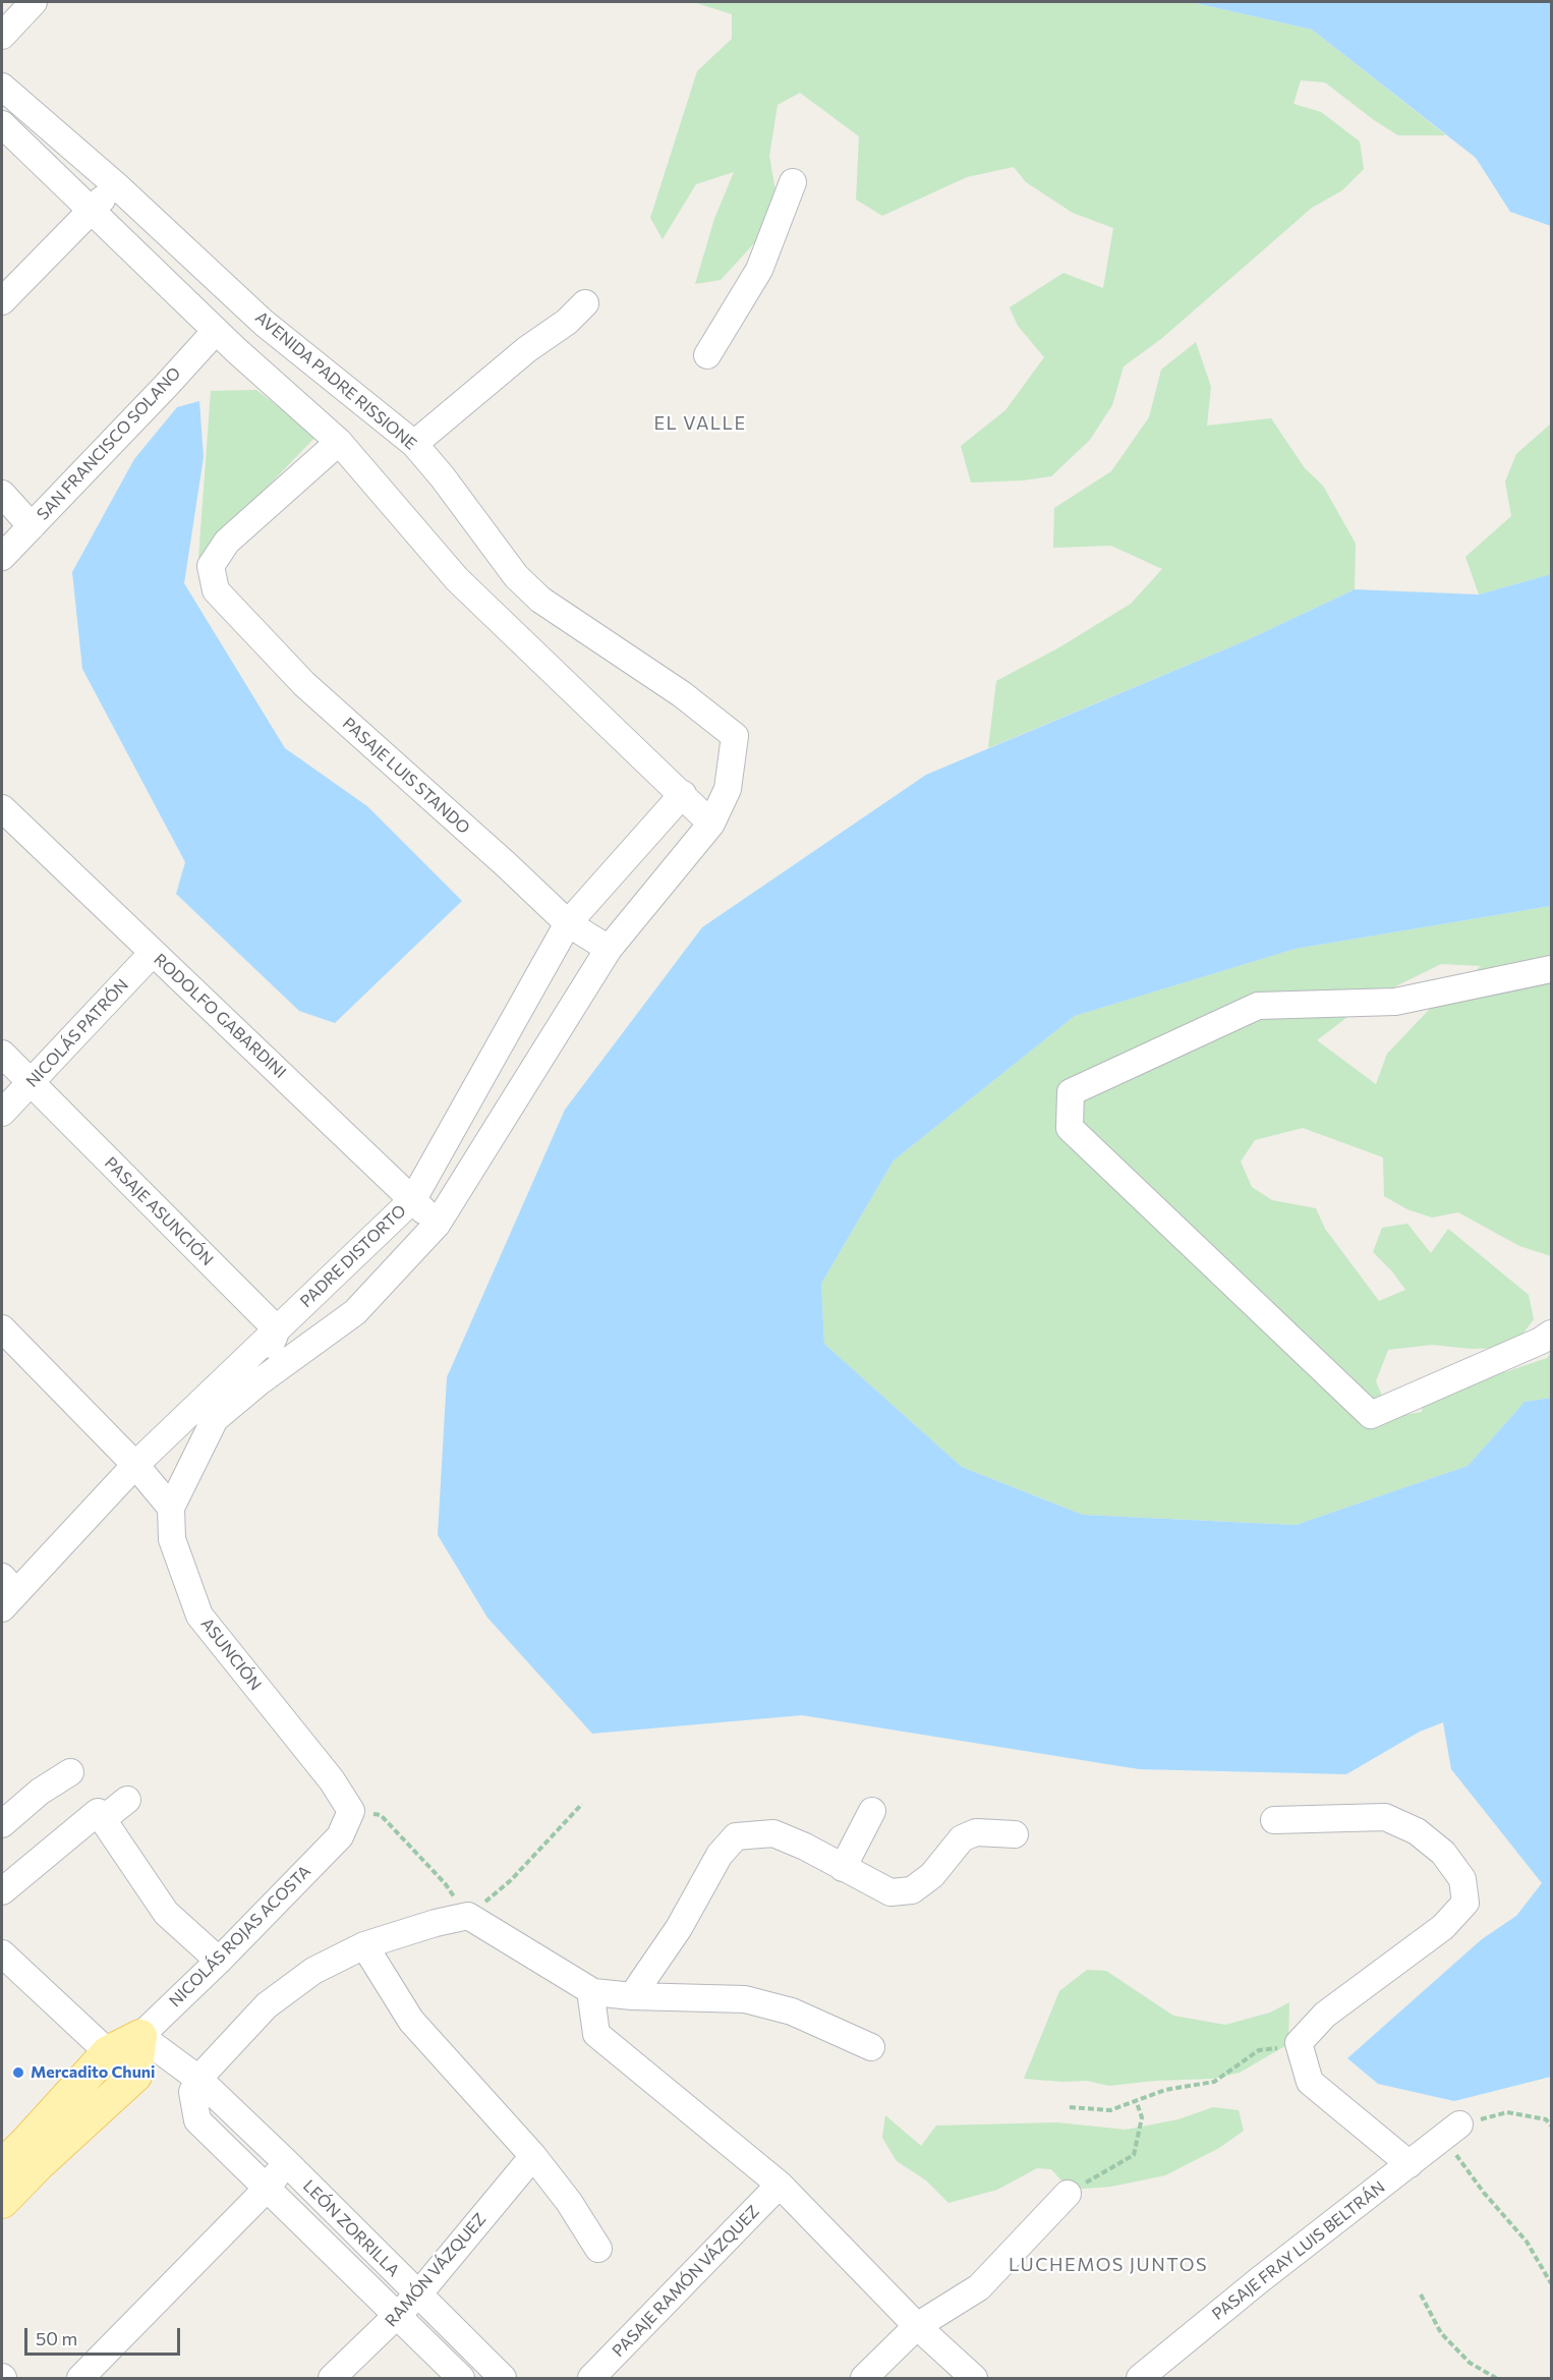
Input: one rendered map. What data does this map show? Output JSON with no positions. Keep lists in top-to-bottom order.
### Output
{
  "streets": {
    "street": [
      "AVENIDA PADRE RISSIONE",
      "SAN FRANCISCO SOLANO",
      "PASAJE LUIS STANDO",
      "RODOLFO GABARDINI",
      "NICOLÁS PATRÓN",
      "PASAJE ASUNCIÓN",
      "PADRE DISTORTO",
      "ASUNCIÓN",
      "NICOLÁS ROJAS ACOSTA",
      "LEÓN ZORRILLA",
      "PASAJE FRAY LUIS BELTRÁN",
      "RAMÓN VÁZQUEZ",
      "PASAJE RAMÓN VÁZQUEZ"
    ]
  },
  "crossings": [
    ["PASAJE LUIS STANDO", "PADRE DISTORTO"],
    ["RODOLFO GABARDINI", "NICOLÁS PATRÓN"],
    ["RODOLFO GABARDINI", "PADRE DISTORTO"],
    ["NICOLÁS PATRÓN", "PASAJE ASUNCIÓN"],
    ["PASAJE ASUNCIÓN", "PADRE DISTORTO"],
    ["ASUNCIÓN", "NICOLÁS ROJAS ACOSTA"],
    ["NICOLÁS ROJAS ACOSTA", "LEÓN ZORRILLA"],
    ["LEÓN ZORRILLA", "RAMÓN VÁZQUEZ"]
  ],
  "districts": ["EL VALLE", "LUCHEMOS JUNTOS"],
  "places": ["Mercadito Chuni"],
  "scale_bar": "50 m"
}
